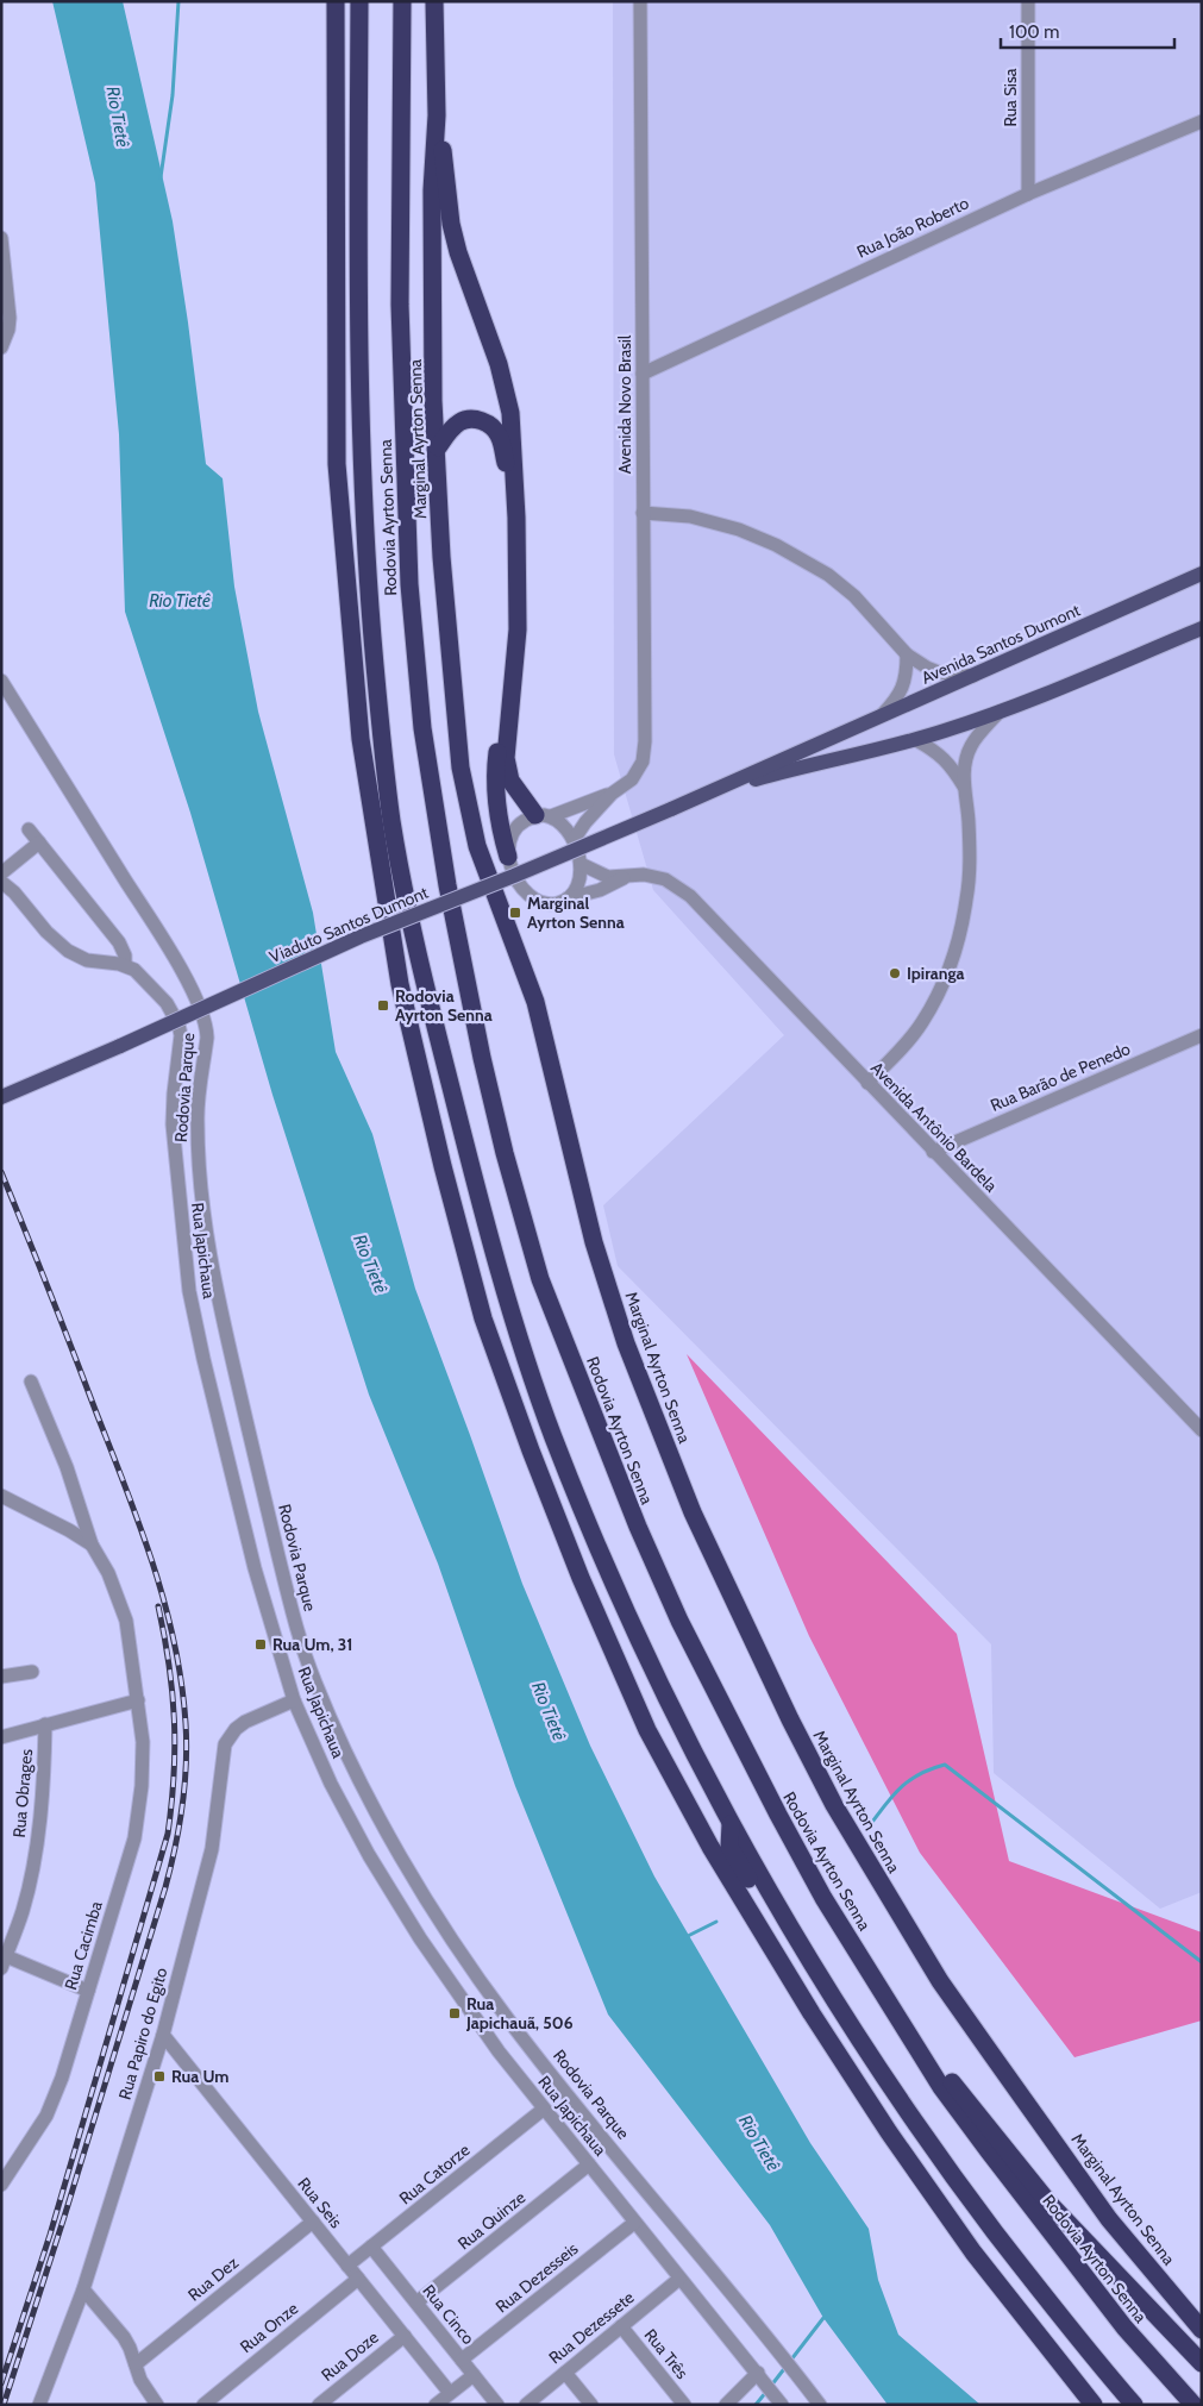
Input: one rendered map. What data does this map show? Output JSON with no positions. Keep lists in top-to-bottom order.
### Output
{
  "streets": {
    "highway": ["Marginal Ayrton Senna", "Rodovia Ayrton Senna"],
    "main road": ["Avenida Santos Dumont", "Viaduto Santos Dumont"],
    "street": [
      "Rua Sisa",
      "Rua João Roberto",
      "Avenida Novo Brasil",
      "Rua Barão de Penedo",
      "Rodovia Parque",
      "Avenida Antônio Bardela",
      "Rua Japichaua",
      "Rua Obrages",
      "Rua Cacimba",
      "Rua Papiro do Egito",
      "Rua Catorze",
      "Rua Seis",
      "Rua Quinze",
      "Rua Dezesseis",
      "Rua Dez",
      "Rua Cinco",
      "Rua Onze",
      "Rua Dezessete",
      "Rua Três",
      "Rua Doze"
    ]
  },
  "crossings": [
    ["Rua Sisa", "Rua João Roberto"],
    ["Rua João Roberto", "Avenida Novo Brasil"],
    ["Avenida Novo Brasil", "Avenida Antônio Bardela"],
    ["Avenida Santos Dumont", "Viaduto Santos Dumont"],
    ["Rua Barão de Penedo", "Avenida Antônio Bardela"],
    ["Rua Japichaua", "Rua Papiro do Egito"],
    ["Rua Japichaua", "Rua Catorze"],
    ["Rua Japichaua", "Rua Quinze"],
    ["Rua Japichaua", "Rua Dezesseis"],
    ["Rua Japichaua", "Rua Dezessete"],
    ["Rua Papiro do Egito", "Rua Seis"],
    ["Rua Catorze", "Rua Seis"],
    ["Rua Catorze", "Rua Cinco"],
    ["Rua Seis", "Rua Dez"],
    ["Rua Seis", "Rua Onze"],
    ["Rua Seis", "Rua Doze"],
    ["Rua Quinze", "Rua Cinco"],
    ["Rua Dezesseis", "Rua Cinco"],
    ["Rua Dezessete", "Rua Três"]
  ],
  "water": ["Rio Tietê"],
  "places": {
    "transit": [
      "Marginal Ayrton Senna",
      "Rodovia Ayrton Senna",
      "Rua Um, 31",
      "Rua Japichauã, 506",
      "Rua Um"
    ],
    "other": ["Ipiranga"]
  },
  "scale_bar": "100 m"
}
